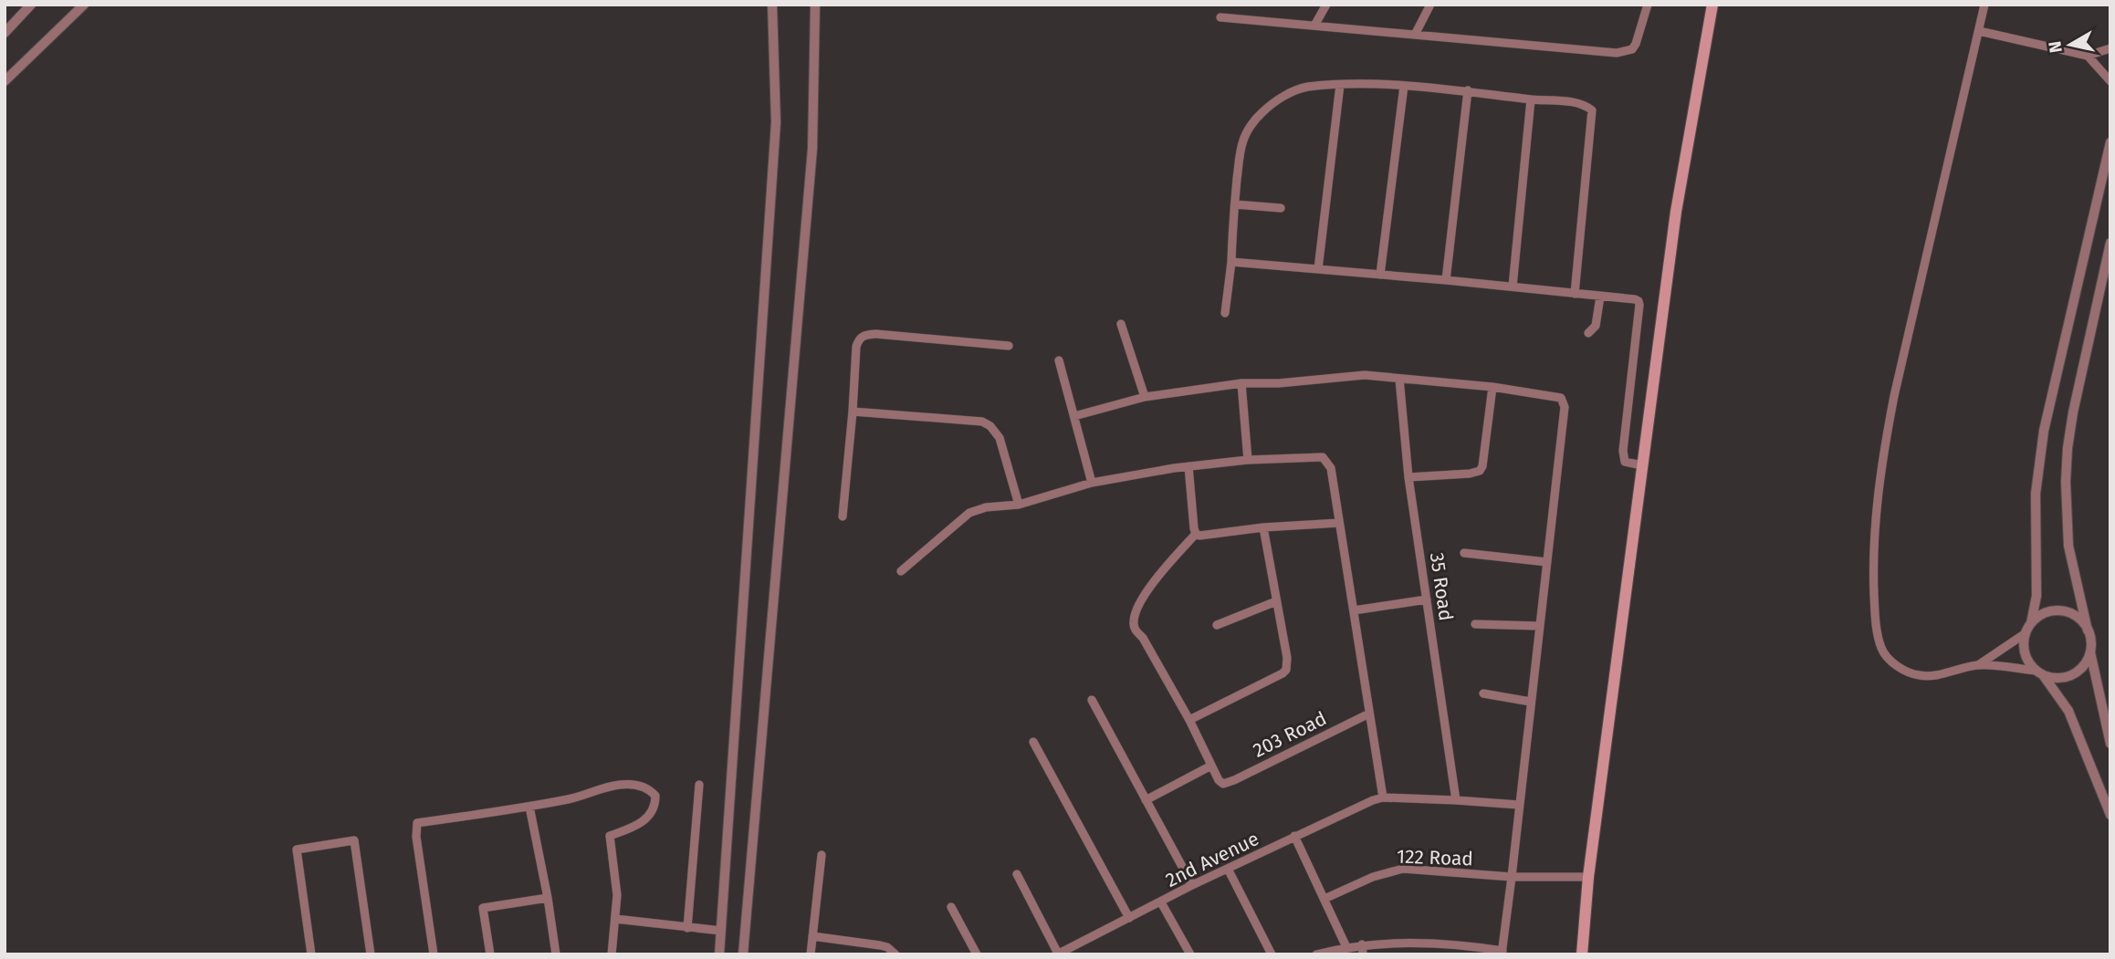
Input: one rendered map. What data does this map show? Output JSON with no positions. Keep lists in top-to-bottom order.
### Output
{
  "streets": {
    "street": [
      "35 Road",
      "203 Road",
      "122 Road",
      "2nd Avenue"
    ]
  },
  "crossings": [
    ["35 Road", "2nd Avenue"]
  ],
  "north": "left"
}
